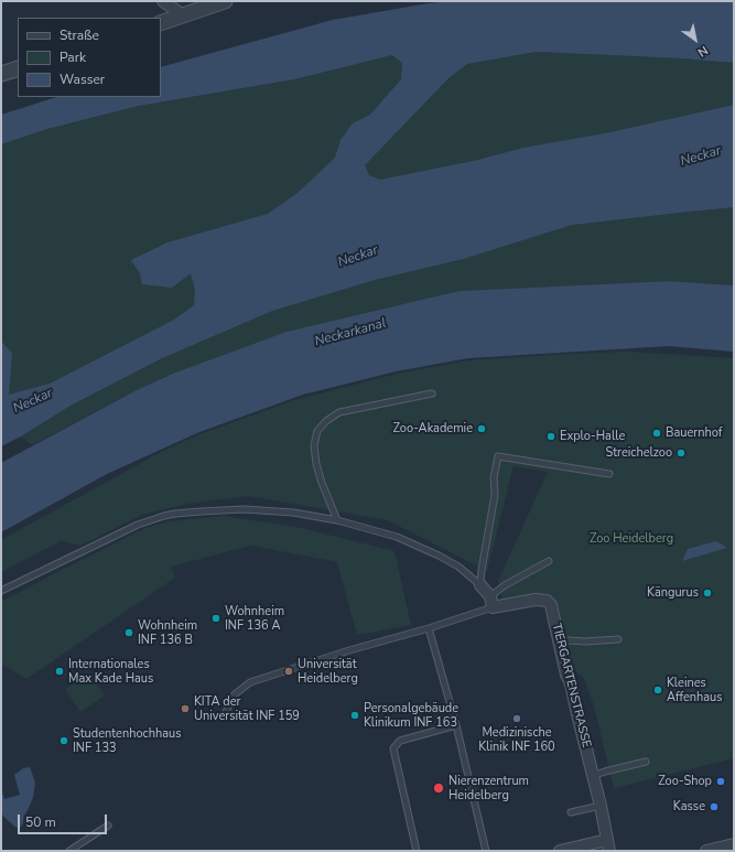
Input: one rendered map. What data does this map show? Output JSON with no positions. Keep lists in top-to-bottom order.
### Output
{
  "streets": {
    "street": ["TIERGARTENSTRASSE"]
  },
  "water": ["Neckar", "Neckarkanal"],
  "parks": ["Zoo Heidelberg"],
  "places": [
    "Zoo-Akademie",
    "Bauernhof",
    "Explo-Halle",
    "Streichelzoo",
    "Kängurus",
    "Wohnheim INF 136 A",
    "Wohnheim INF 136 B",
    "Internationales Max Kade Haus",
    "Universität Heidelberg",
    "Kleines Affenhaus",
    "KITA der Universität INF 159",
    "Personalgebäude Klinikum INF 163",
    "Medizinische Klinik INF 160",
    "Studentenhochhaus INF 133",
    "Zoo-Shop",
    "Nierenzentrum Heidelberg",
    "Kasse"
  ],
  "legend": ["Straße", "Park", "Wasser"],
  "scale_bar": "50 m",
  "north": "bottom right"
}
